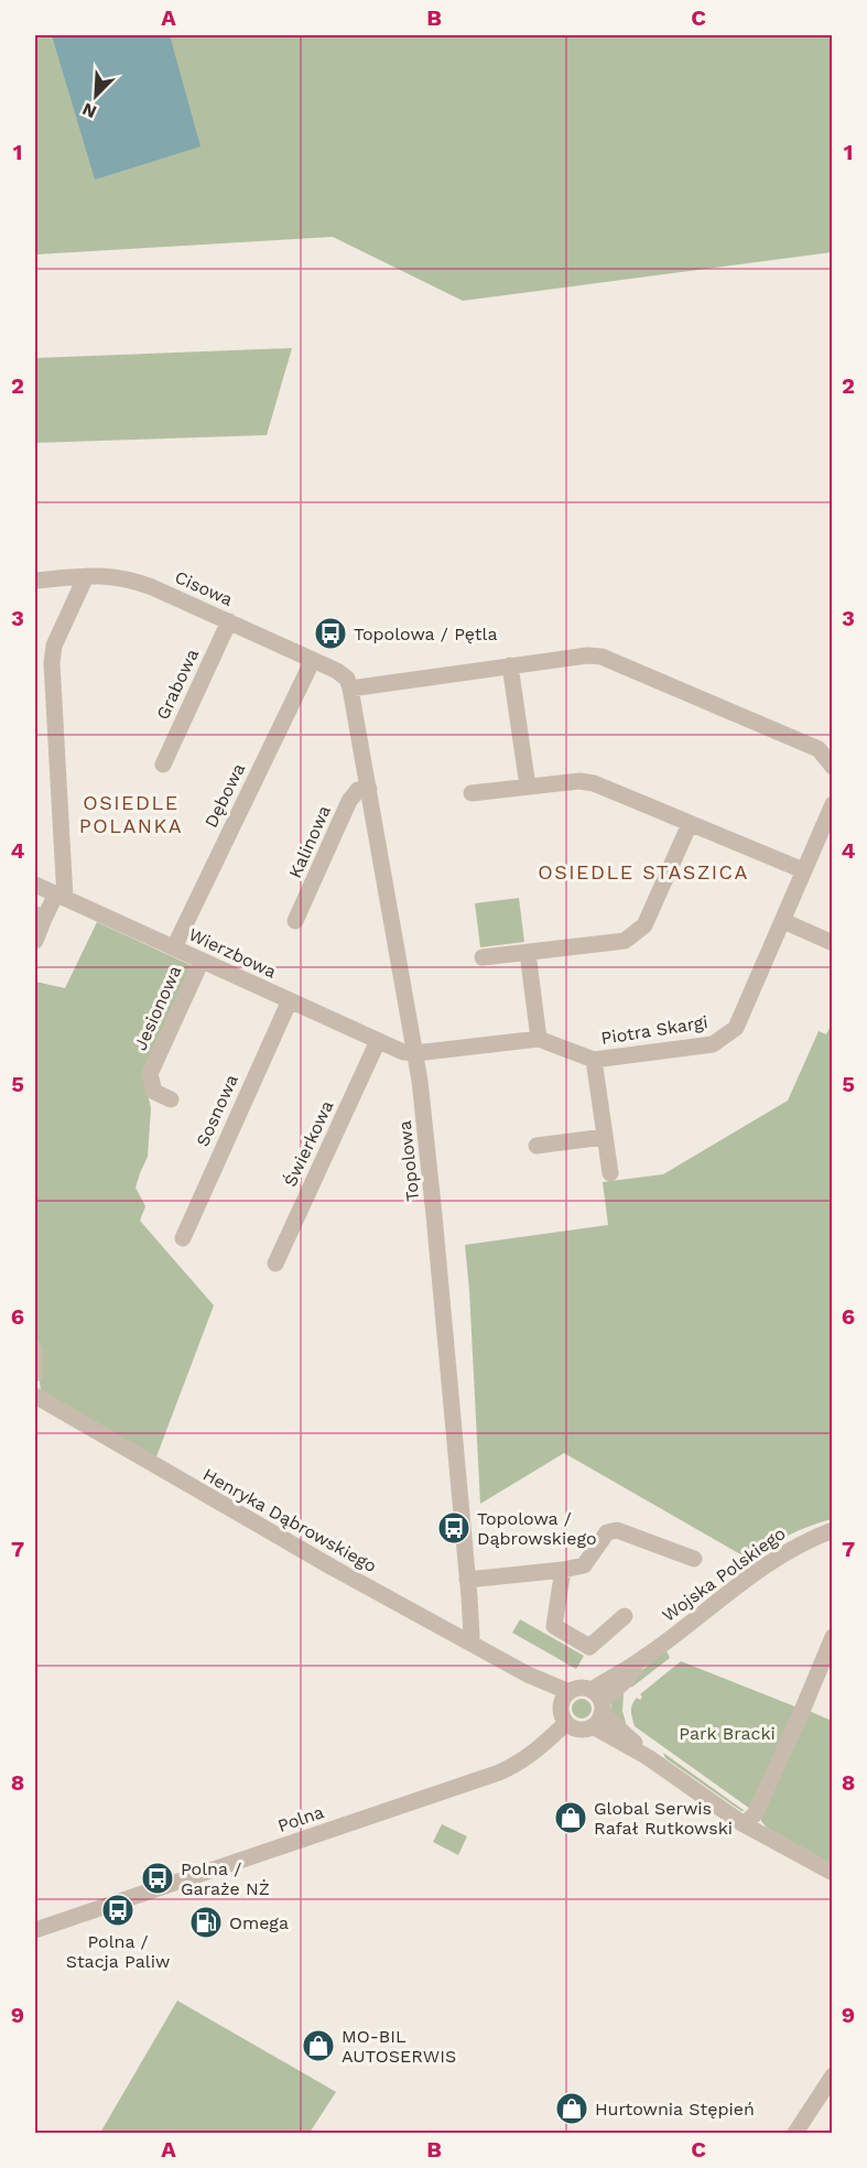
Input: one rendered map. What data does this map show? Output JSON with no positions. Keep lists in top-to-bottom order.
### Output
{
  "streets": {
    "street": [
      "Cisowa",
      "Grabowa",
      "Dębowa",
      "Kalinowa",
      "Wierzbowa",
      "Jesionowa",
      "Piotra Skargi",
      "Sosnowa",
      "Świerkowa",
      "Topolowa",
      "Henryka Dąbrowskiego",
      "Wojska Polskiego",
      "Polna"
    ]
  },
  "crossings": [
    ["Cisowa", "Grabowa"],
    ["Cisowa", "Dębowa"],
    ["Cisowa", "Topolowa"],
    ["Dębowa", "Wierzbowa"],
    ["Kalinowa", "Topolowa"],
    ["Wierzbowa", "Jesionowa"],
    ["Wierzbowa", "Piotra Skargi"],
    ["Wierzbowa", "Sosnowa"],
    ["Wierzbowa", "Świerkowa"],
    ["Wierzbowa", "Topolowa"],
    ["Piotra Skargi", "Topolowa"],
    ["Topolowa", "Henryka Dąbrowskiego"],
    ["Henryka Dąbrowskiego", "Wojska Polskiego"],
    ["Henryka Dąbrowskiego", "Polna"],
    ["Wojska Polskiego", "Polna"]
  ],
  "districts": ["OSIEDLE POLANKA", "OSIEDLE STASZICA"],
  "parks": ["Park Bracki"],
  "places": {
    "bus stop": [
      "Topolowa / Pętla",
      "Topolowa / Dąbrowskiego",
      "Polna / Garaże NŻ",
      "Polna / Stacja Paliw"
    ],
    "shop": ["Global Serwis Rafał Rutkowski", "MO-BIL AUTOSERWIS", "Hurtownia Stępień"],
    "fuel station": ["Omega"]
  },
  "north": "bottom left",
  "grid": {
    "columns": ["A", "B", "C"],
    "rows": [
      "1",
      "2",
      "3",
      "4",
      "5",
      "6",
      "7",
      "8",
      "9"
    ]
  }
}
